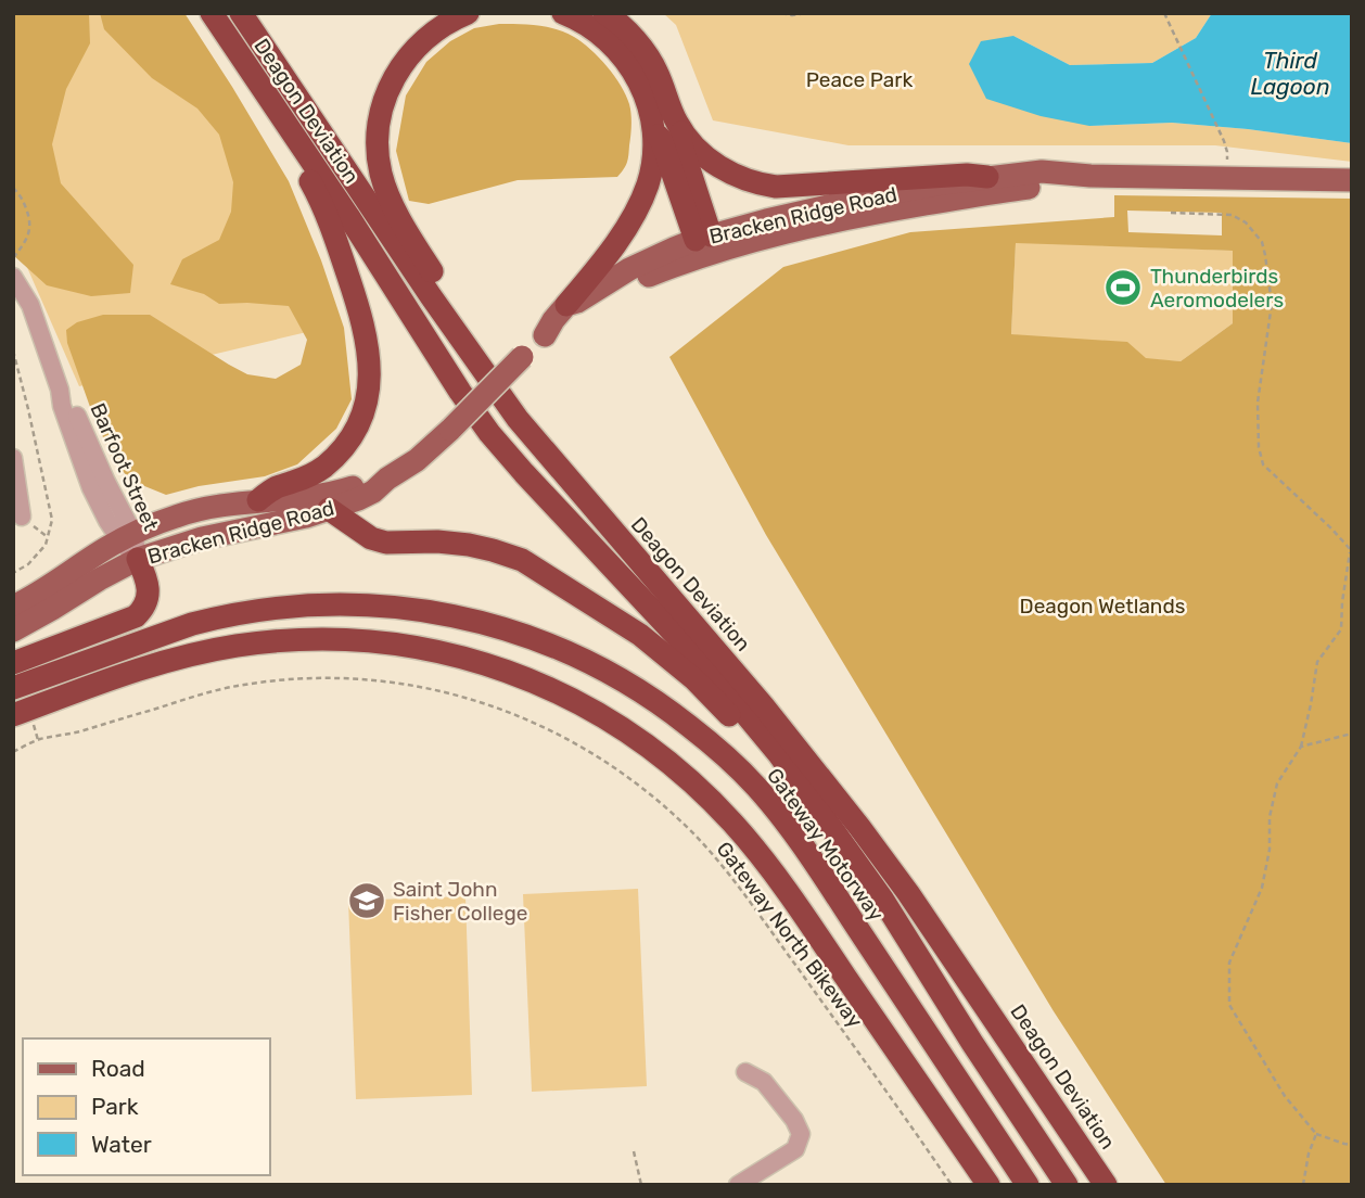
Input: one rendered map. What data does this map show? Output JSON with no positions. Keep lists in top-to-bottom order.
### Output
{
  "streets": {
    "highway": ["Deagon Deviation", "Gateway Motorway"],
    "main road": ["Bracken Ridge Road"],
    "street": ["Barfoot Street"],
    "path": ["Gateway North Bikeway"]
  },
  "crossings": [
    ["Bracken Ridge Road", "Barfoot Street"]
  ],
  "water": ["Third Lagoon"],
  "parks": ["Peace Park", "Deagon Wetlands"],
  "places": {
    "sports": ["Thunderbirds Aeromodelers"],
    "school or university": ["Saint John Fisher College"]
  },
  "legend": ["Road", "Park", "Water"]
}
